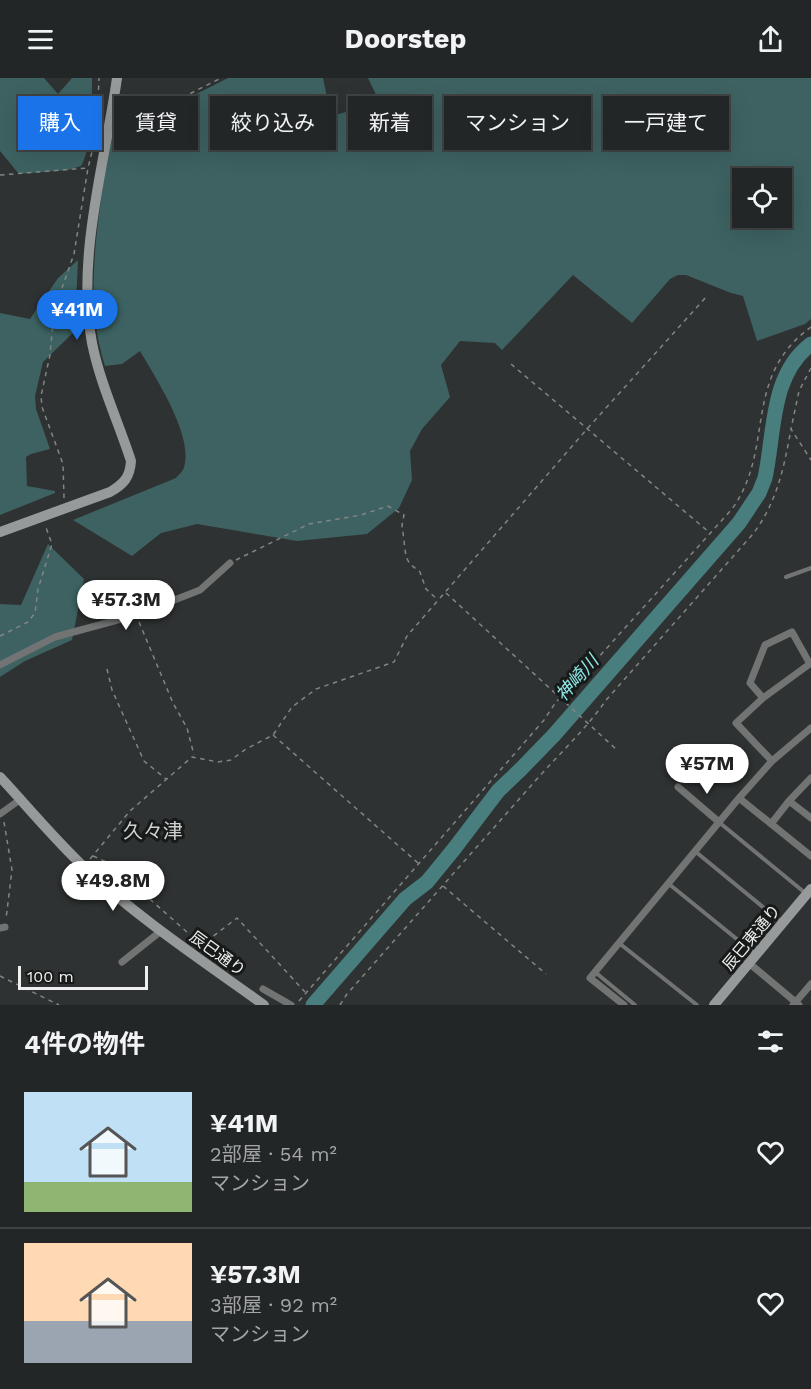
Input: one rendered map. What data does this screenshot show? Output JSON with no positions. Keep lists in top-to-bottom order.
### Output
{
  "streets": {
    "street": ["辰巳東通り", "辰巳通り"]
  },
  "districts": ["久々津"],
  "water": ["神崎川"],
  "scale_bar": "100 m",
  "page": {
    "header": "Doorstep",
    "chip": [
      "購入",
      "賃貸",
      "絞り込み",
      "新着",
      "マンション",
      "一戸建て"
    ],
    "price": [
      "¥41M",
      "¥57.3M",
      "¥57M",
      "¥49.8M"
    ],
    "scale": "100 m",
    "heading": "4件の物件",
    "list": [
      {
        "name": "¥41M",
        "note": "2部屋 · 54 m² · マンション"
      },
      {
        "name": "¥57.3M",
        "note": "3部屋 · 92 m² · マンション"
      }
    ]
  }
}
